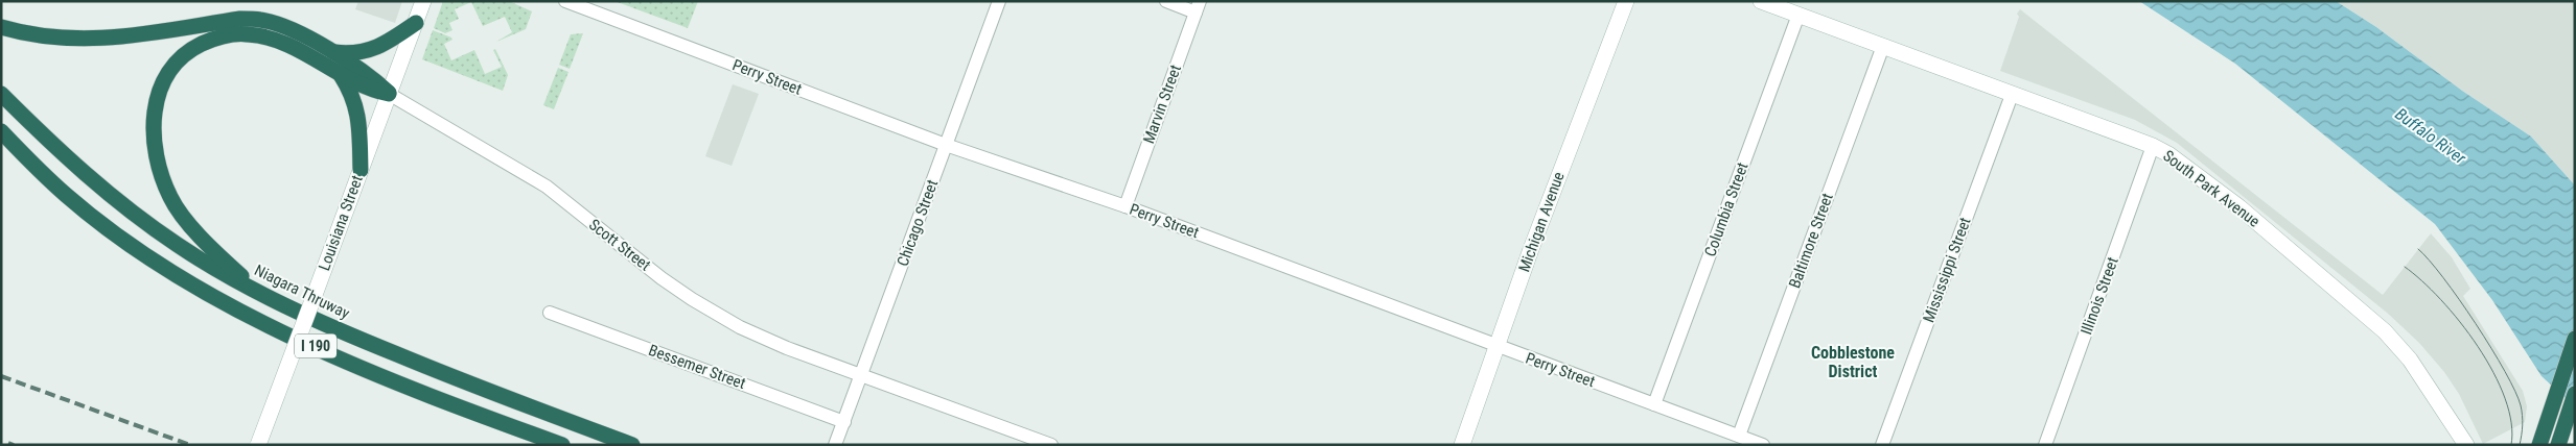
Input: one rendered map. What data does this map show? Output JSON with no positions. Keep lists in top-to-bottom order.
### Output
{
  "streets": {
    "highway": ["Niagara Thruway", "I 190"],
    "street": [
      "Perry Street",
      "Marvin Street",
      "South Park Avenue",
      "Columbia Street",
      "Michigan Avenue",
      "Louisiana Street",
      "Chicago Street",
      "Baltimore Street",
      "Scott Street",
      "Mississippi Street",
      "Illinois Street",
      "Bessemer Street"
    ]
  },
  "crossings": [
    ["Perry Street", "Marvin Street"],
    ["Perry Street", "Columbia Street"],
    ["Perry Street", "Michigan Avenue"],
    ["Perry Street", "Chicago Street"],
    ["Perry Street", "Baltimore Street"],
    ["South Park Avenue", "Columbia Street"],
    ["South Park Avenue", "Baltimore Street"],
    ["South Park Avenue", "Mississippi Street"],
    ["South Park Avenue", "Illinois Street"],
    ["Louisiana Street", "Scott Street"],
    ["Chicago Street", "Scott Street"],
    ["Chicago Street", "Bessemer Street"]
  ],
  "districts": ["Cobblestone District"],
  "water": ["Buffalo River"]
}
